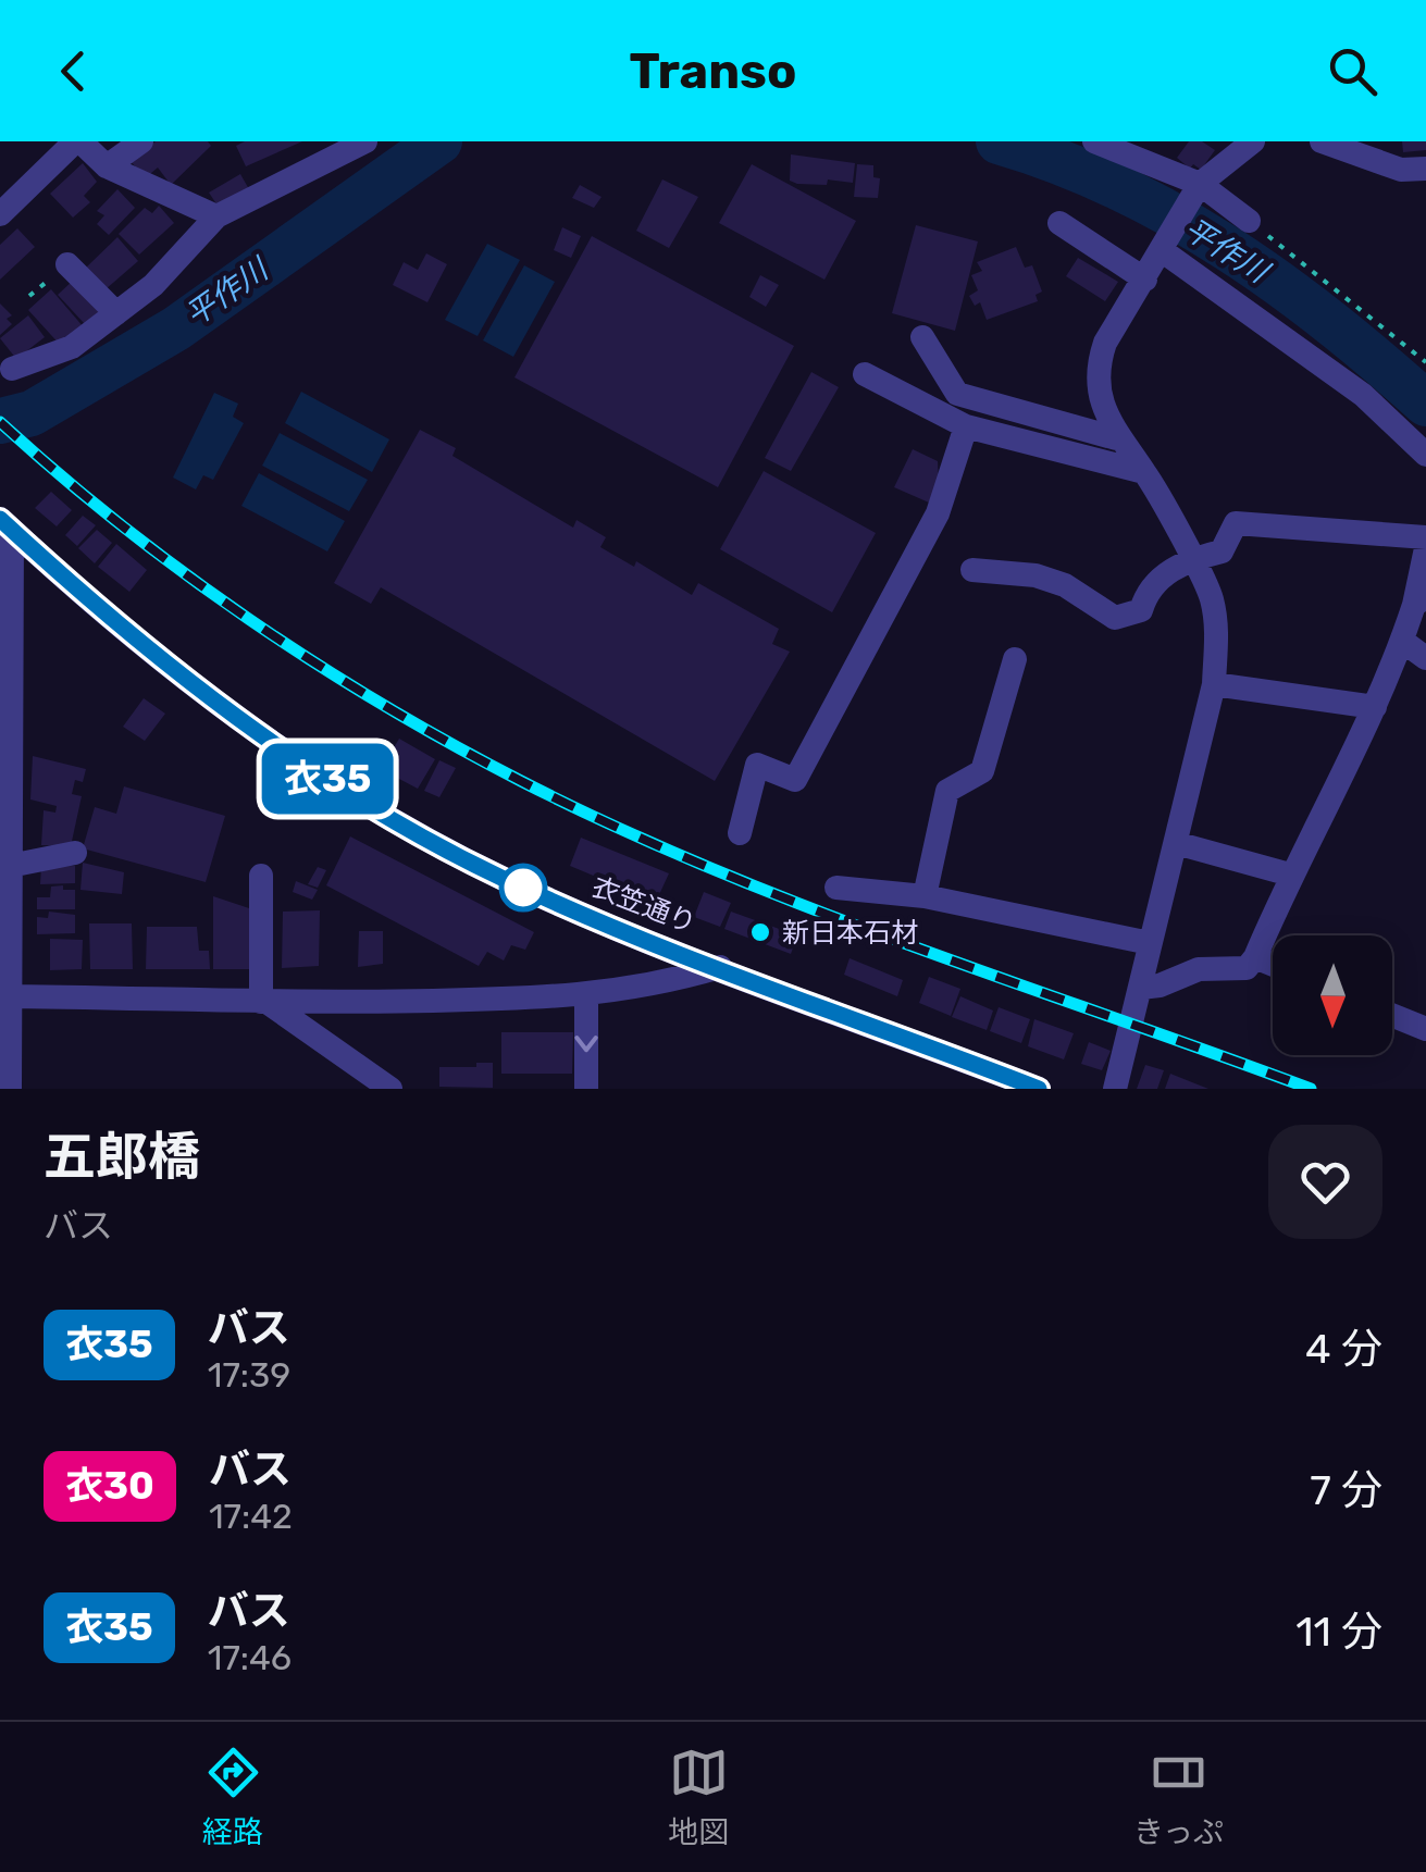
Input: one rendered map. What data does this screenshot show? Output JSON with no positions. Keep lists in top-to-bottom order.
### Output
{
  "streets": {
    "street": ["衣笠通り"]
  },
  "water": ["平作川"],
  "places": ["新日本石材"],
  "lines": ["bus line 衣35"],
  "north": "bottom",
  "page": {
    "header": "Transo",
    "on_map": "衣35",
    "heading": ["五郎橋", "バス"],
    "list": [
      {
        "mark": "衣35",
        "name": "バス",
        "note": "17:39",
        "value": "4 分"
      },
      {
        "mark": "衣30",
        "name": "バス",
        "note": "17:42",
        "value": "7 分"
      },
      {
        "mark": "衣35",
        "name": "バス",
        "note": "17:46",
        "value": "11 分"
      }
    ],
    "tabs": ["経路", "地図", "きっぷ"]
  }
}
